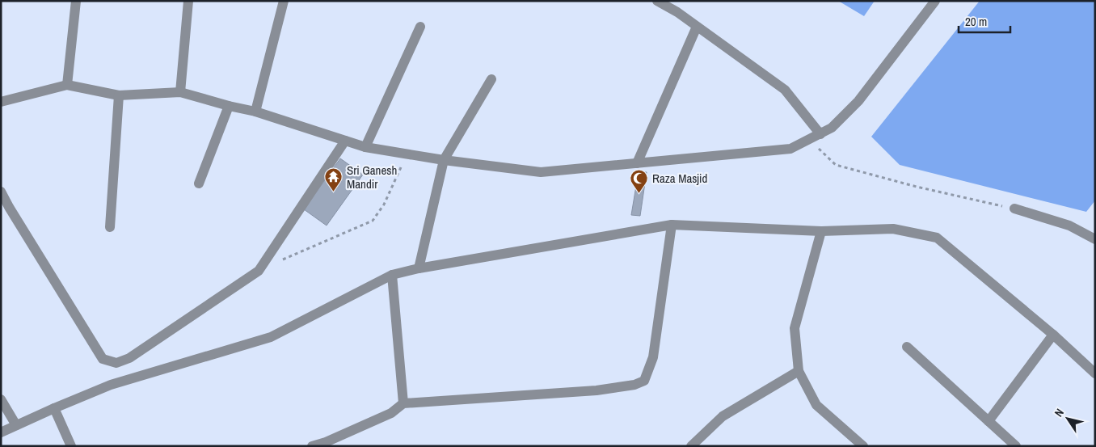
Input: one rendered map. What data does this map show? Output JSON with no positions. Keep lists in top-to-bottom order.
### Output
{
  "places": {
    "temple": ["Sri Ganesh Mandir"],
    "mosque": ["Raza Masjid"]
  },
  "scale_bar": "20 m",
  "north": "top left"
}
